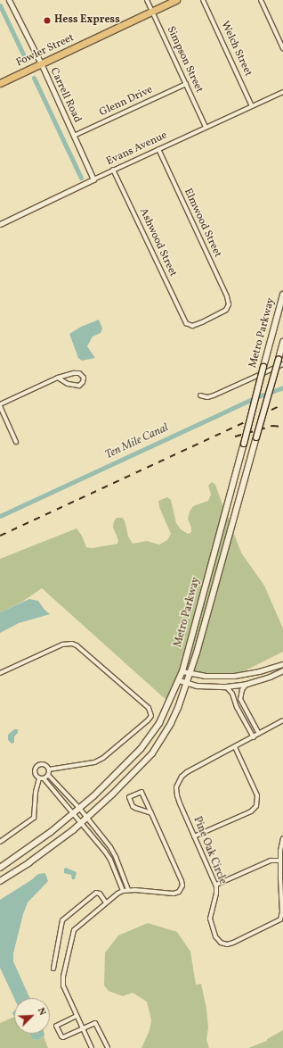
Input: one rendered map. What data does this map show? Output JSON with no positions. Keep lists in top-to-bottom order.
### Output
{
  "streets": {
    "main road": ["Fowler Street", "Metro Parkway"],
    "street": [
      "Welch Street",
      "Simpson Street",
      "Carrell Road",
      "Glenn Drive",
      "Evans Avenue",
      "Elmwood Street",
      "Ashwood Street",
      "Pine Oak Circle"
    ]
  },
  "crossings": [
    ["Welch Street", "Evans Avenue"],
    ["Fowler Street", "Simpson Street"],
    ["Fowler Street", "Carrell Road"],
    ["Simpson Street", "Glenn Drive"],
    ["Simpson Street", "Evans Avenue"],
    ["Carrell Road", "Glenn Drive"],
    ["Carrell Road", "Evans Avenue"],
    ["Evans Avenue", "Elmwood Street"],
    ["Evans Avenue", "Ashwood Street"],
    ["Elmwood Street", "Ashwood Street"]
  ],
  "water": ["Ten Mile Canal"],
  "places": ["Hess Express"],
  "north": "top right"
}
